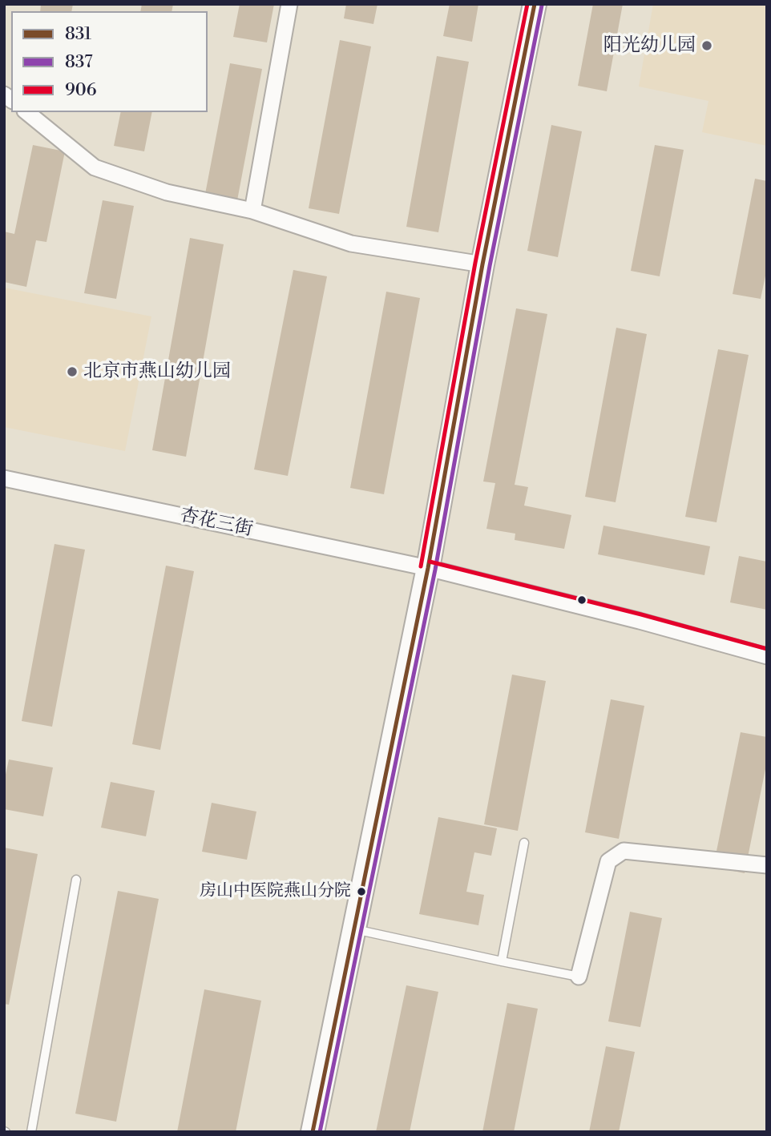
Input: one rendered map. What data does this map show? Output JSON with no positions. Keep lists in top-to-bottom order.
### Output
{
  "streets": {
    "street": ["杏花三街"]
  },
  "places": ["阳光幼儿园", "北京市燕山幼儿园", "房山中医院燕山分院"],
  "lines": ["transit line 831", "transit line 906", "transit line 837"],
  "legend": ["831", "837", "906"]
}
